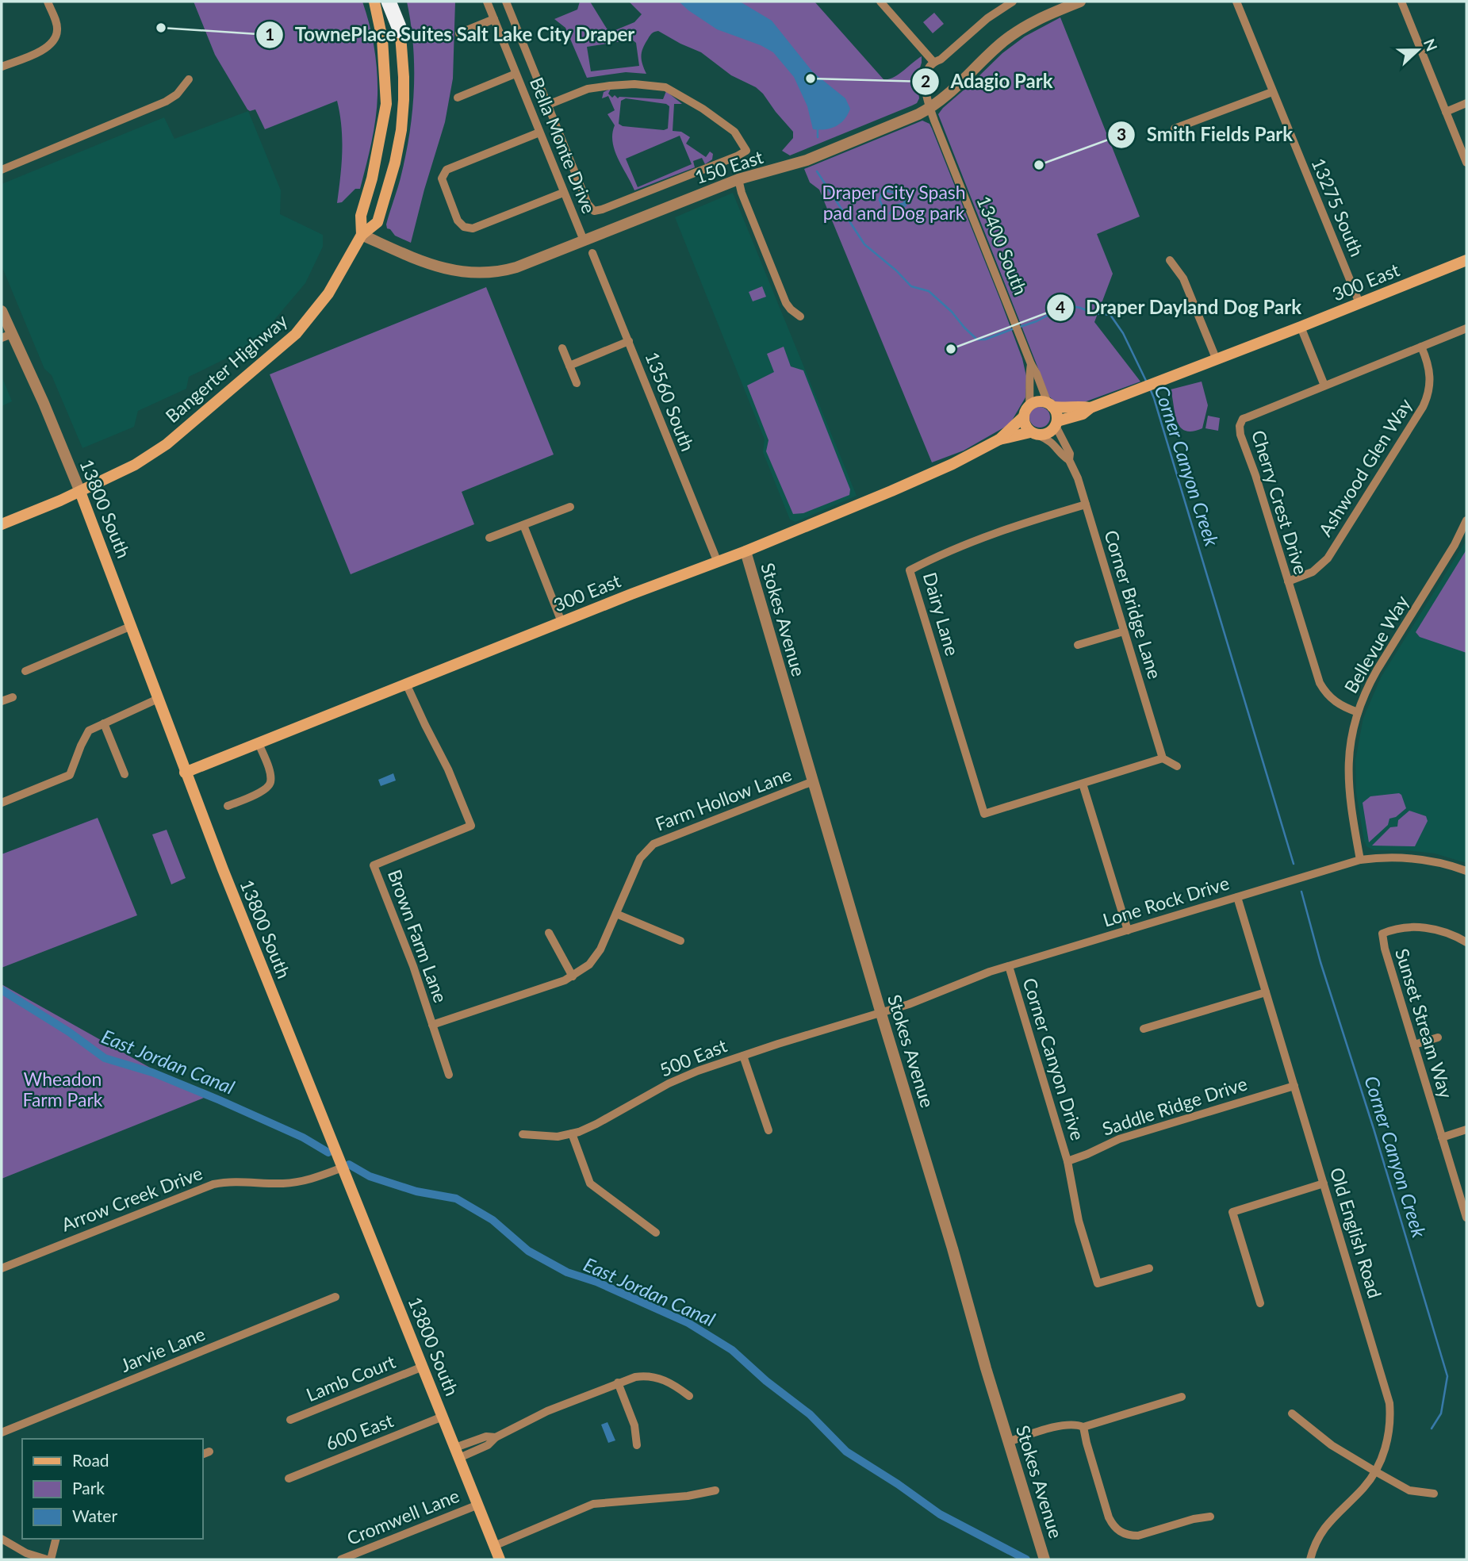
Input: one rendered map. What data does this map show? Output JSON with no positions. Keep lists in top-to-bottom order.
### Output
{
  "streets": {
    "main road": ["300 East", "Bangerter Highway", "13800 South"],
    "street": [
      "Bella Monte Drive",
      "150 East",
      "13275 South",
      "13400 South",
      "13560 South",
      "Ashwood Glen Way",
      "Cherry Crest Drive",
      "Corner Bridge Lane",
      "Dairy Lane",
      "Stokes Avenue",
      "Bellevue Way",
      "Farm Hollow Lane",
      "Lone Rock Drive",
      "Brown Farm Lane",
      "Sunset Stream Way",
      "500 East",
      "Corner Canyon Drive",
      "Saddle Ridge Drive",
      "Arrow Creek Drive",
      "Old English Road",
      "Jarvie Lane",
      "Lamb Court",
      "600 East",
      "Cromwell Lane"
    ]
  },
  "crossings": [
    ["Bella Monte Drive", "150 East"],
    ["150 East", "13400 South"],
    ["150 East", "Bangerter Highway"],
    ["13275 South", "300 East"],
    ["13400 South", "300 East"],
    ["13400 South", "Corner Bridge Lane"],
    ["300 East", "13560 South"],
    ["300 East", "13800 South"],
    ["300 East", "Corner Bridge Lane"],
    ["300 East", "Stokes Avenue"],
    ["300 East", "Brown Farm Lane"],
    ["Bangerter Highway", "13800 South"],
    ["Ashwood Glen Way", "Cherry Crest Drive"],
    ["Cherry Crest Drive", "Bellevue Way"],
    ["13800 South", "Arrow Creek Drive"],
    ["13800 South", "Lamb Court"],
    ["13800 South", "600 East"],
    ["13800 South", "Cromwell Lane"],
    ["Corner Bridge Lane", "Dairy Lane"],
    ["Stokes Avenue", "Farm Hollow Lane"],
    ["Stokes Avenue", "Lone Rock Drive"],
    ["Stokes Avenue", "500 East"],
    ["Bellevue Way", "Lone Rock Drive"],
    ["Farm Hollow Lane", "Brown Farm Lane"],
    ["Lone Rock Drive", "500 East"],
    ["Lone Rock Drive", "Corner Canyon Drive"],
    ["Lone Rock Drive", "Old English Road"],
    ["Corner Canyon Drive", "Saddle Ridge Drive"],
    ["Saddle Ridge Drive", "Old English Road"]
  ],
  "water": ["Corner Canyon Creek", "East Jordan Canal"],
  "parks": ["Draper City Spash pad and Dog park", "Wheadon Farm Park"],
  "places": [
    "TownePlace Suites Salt Lake City Draper",
    "Adagio Park",
    "Smith Fields Park",
    "Draper Dayland Dog Park"
  ],
  "legend": ["Road", "Park", "Water"],
  "north": "right"
}
